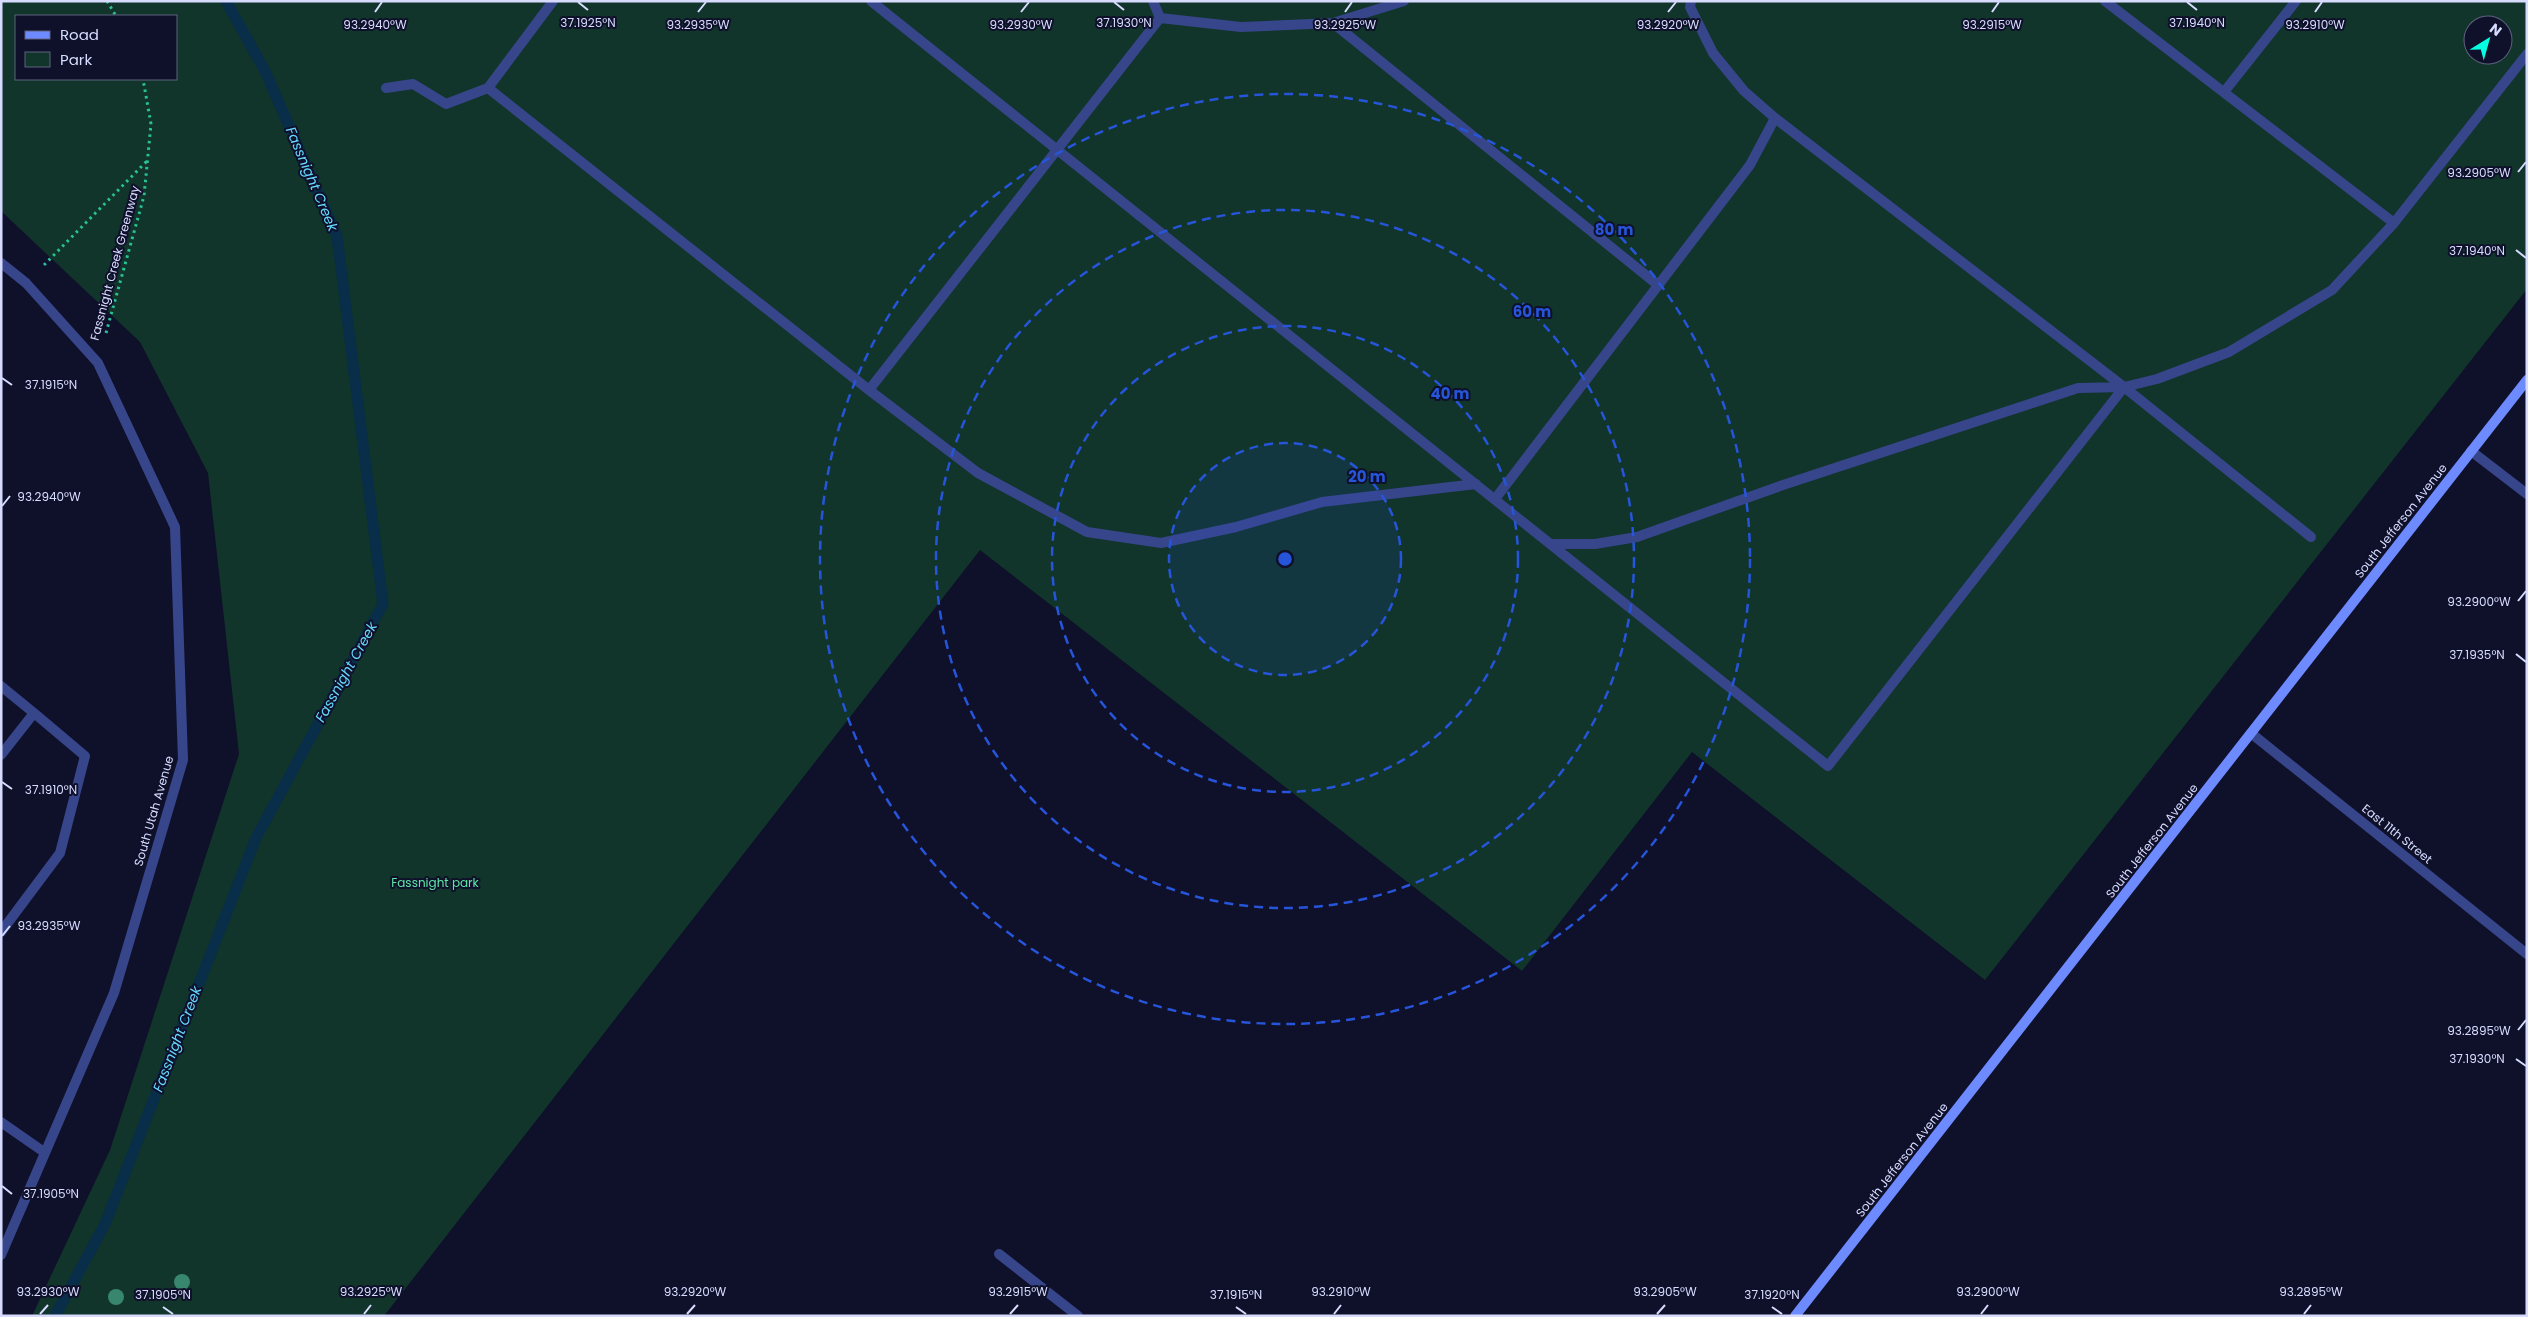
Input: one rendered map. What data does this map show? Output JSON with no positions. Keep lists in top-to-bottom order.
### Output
{
  "streets": {
    "main road": ["South Jefferson Avenue"],
    "street": ["South Utah Avenue", "East 11th Street"],
    "path": ["Fassnight Creek Greenway"]
  },
  "crossings": [
    ["Fassnight Creek Greenway", "South Utah Avenue"],
    ["South Jefferson Avenue", "East 11th Street"]
  ],
  "water": ["Fassnight Creek"],
  "parks": ["Fassnight park"],
  "legend": ["Road", "Park"],
  "north": "top right",
  "coordinates": [
    "37.1940°N",
    "37.1925°N",
    "37.1930°N",
    "93.2940°W",
    "93.2935°W",
    "93.2930°W",
    "93.2925°W",
    "93.2920°W",
    "93.2915°W",
    "93.2910°W",
    "93.2905°W",
    "37.1915°N",
    "93.2900°W",
    "37.1935°N",
    "37.1910°N",
    "93.2895°W",
    "37.1905°N",
    "37.1920°N"
  ],
  "rings": [
    "80 m",
    "60 m",
    "40 m",
    "20 m"
  ]
}
